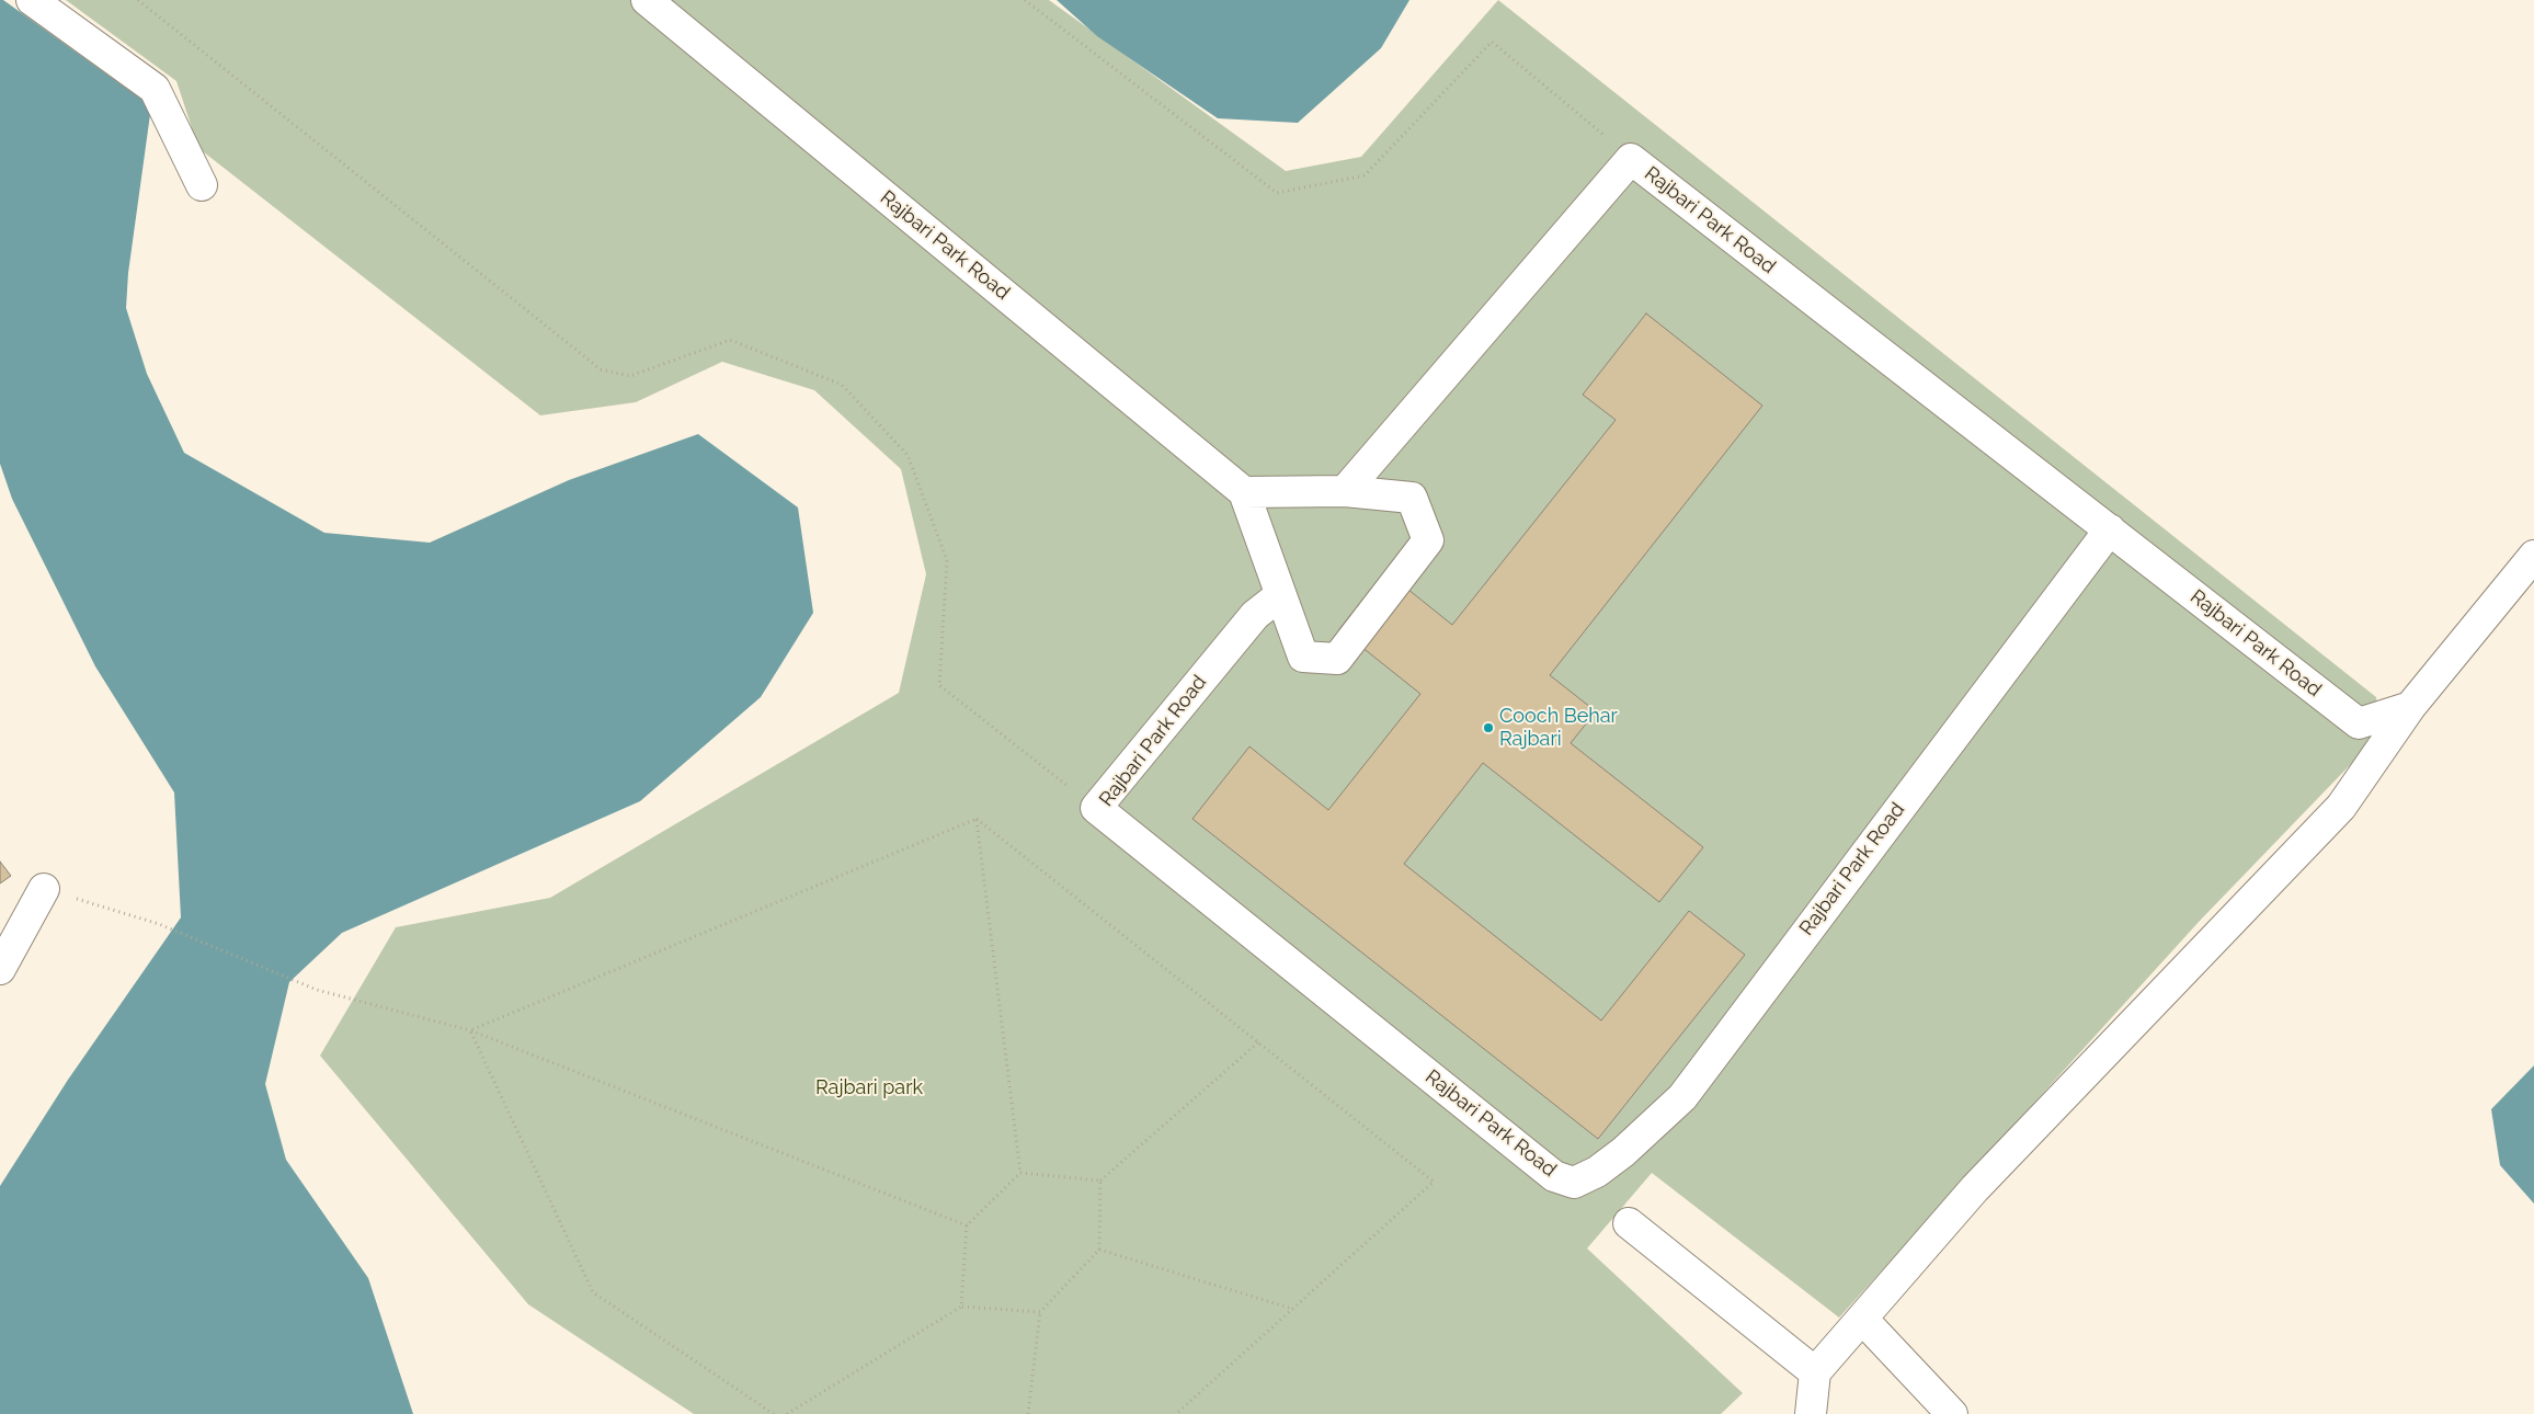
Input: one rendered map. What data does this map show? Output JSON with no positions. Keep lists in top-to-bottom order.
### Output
{
  "streets": {
    "street": ["Rajbari Park Road"]
  },
  "parks": ["Rajbari park"],
  "places": ["Cooch Behar Rajbari"]
}
